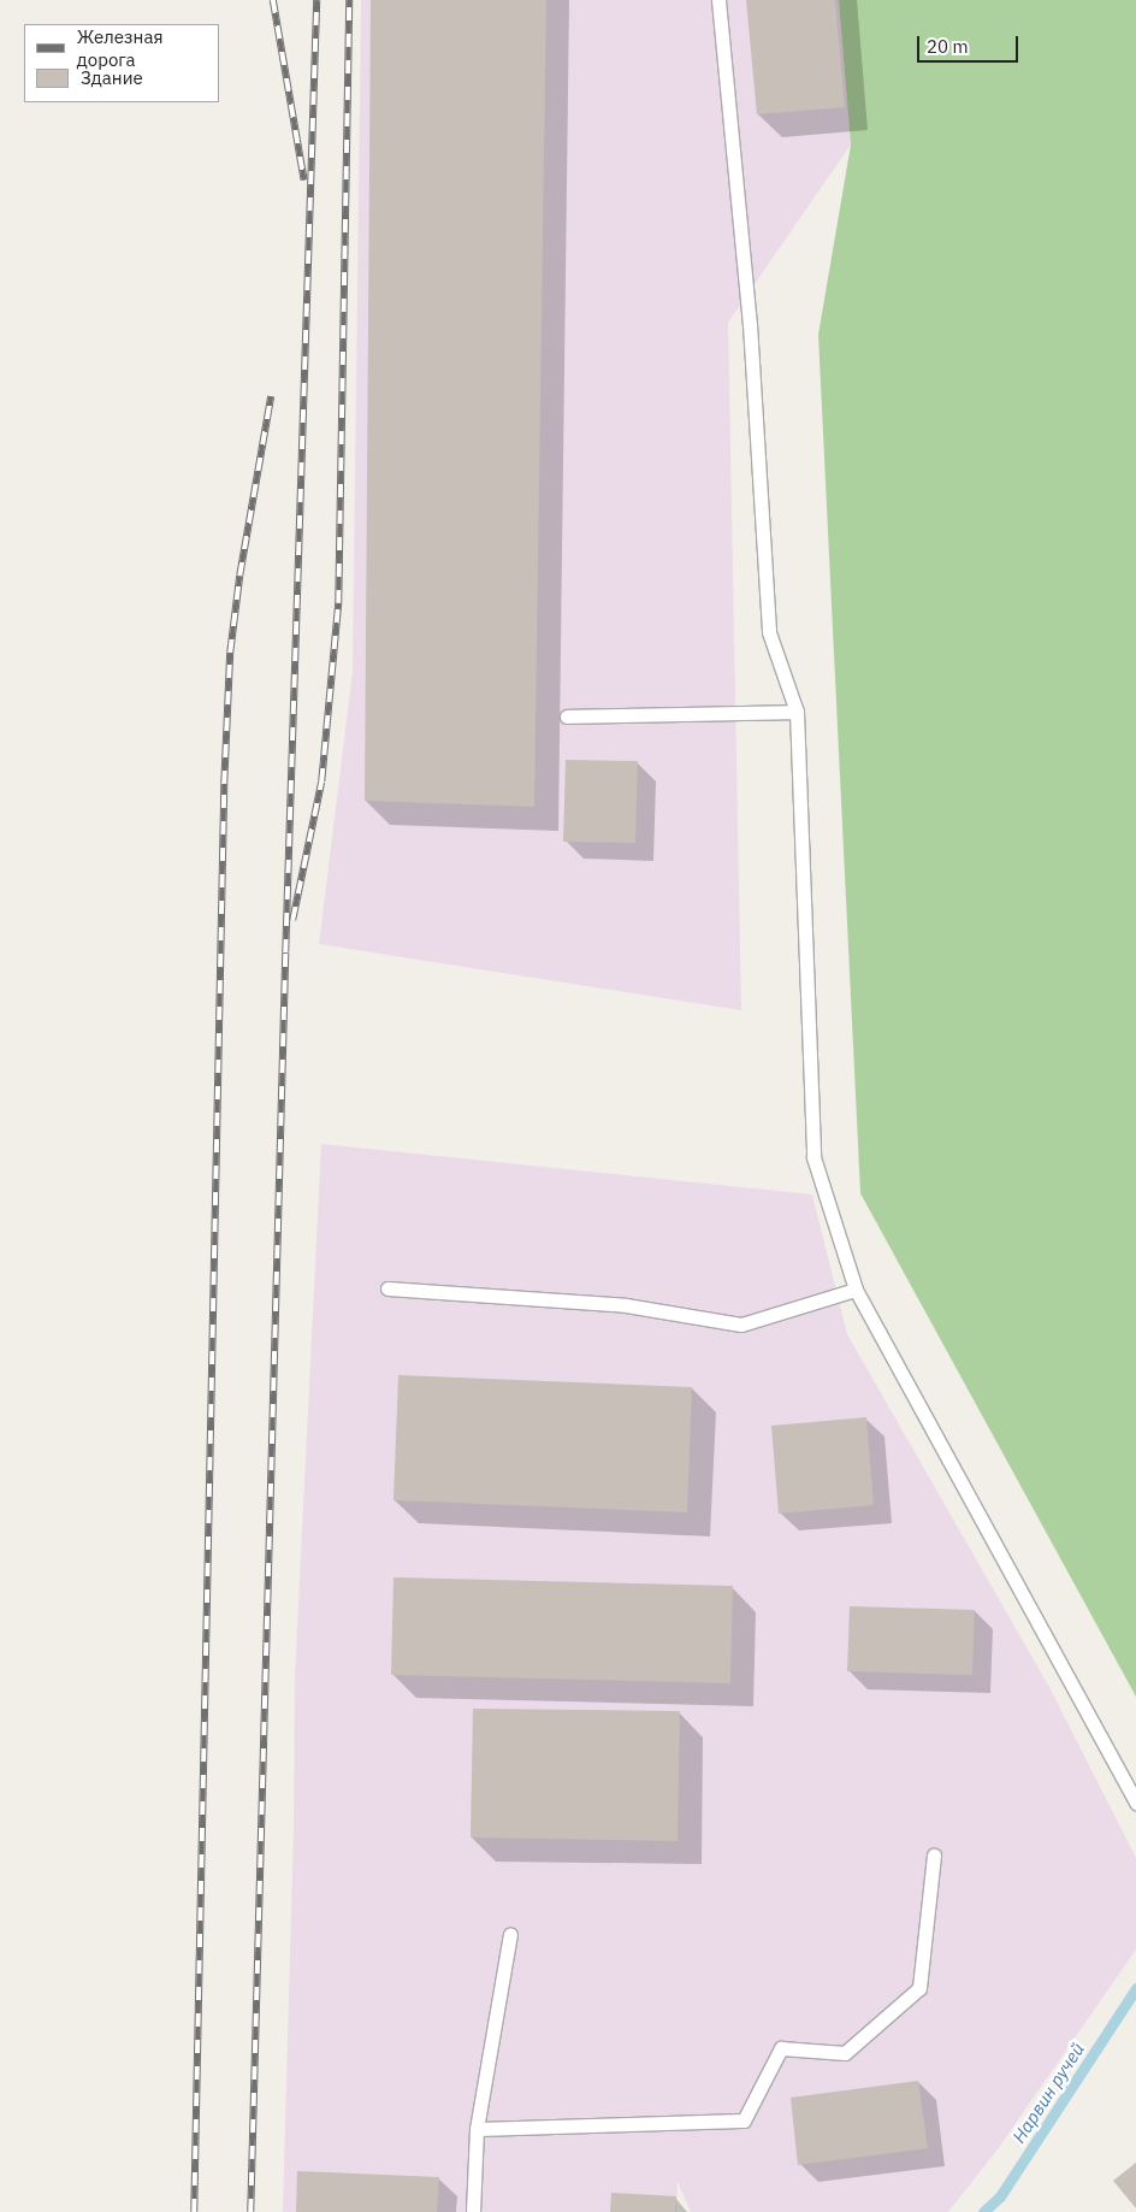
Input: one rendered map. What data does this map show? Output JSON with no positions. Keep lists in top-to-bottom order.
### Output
{
  "water": ["Нарвин ручей"],
  "legend": ["Железная дорога", "Здание"],
  "scale_bar": "20 m"
}
